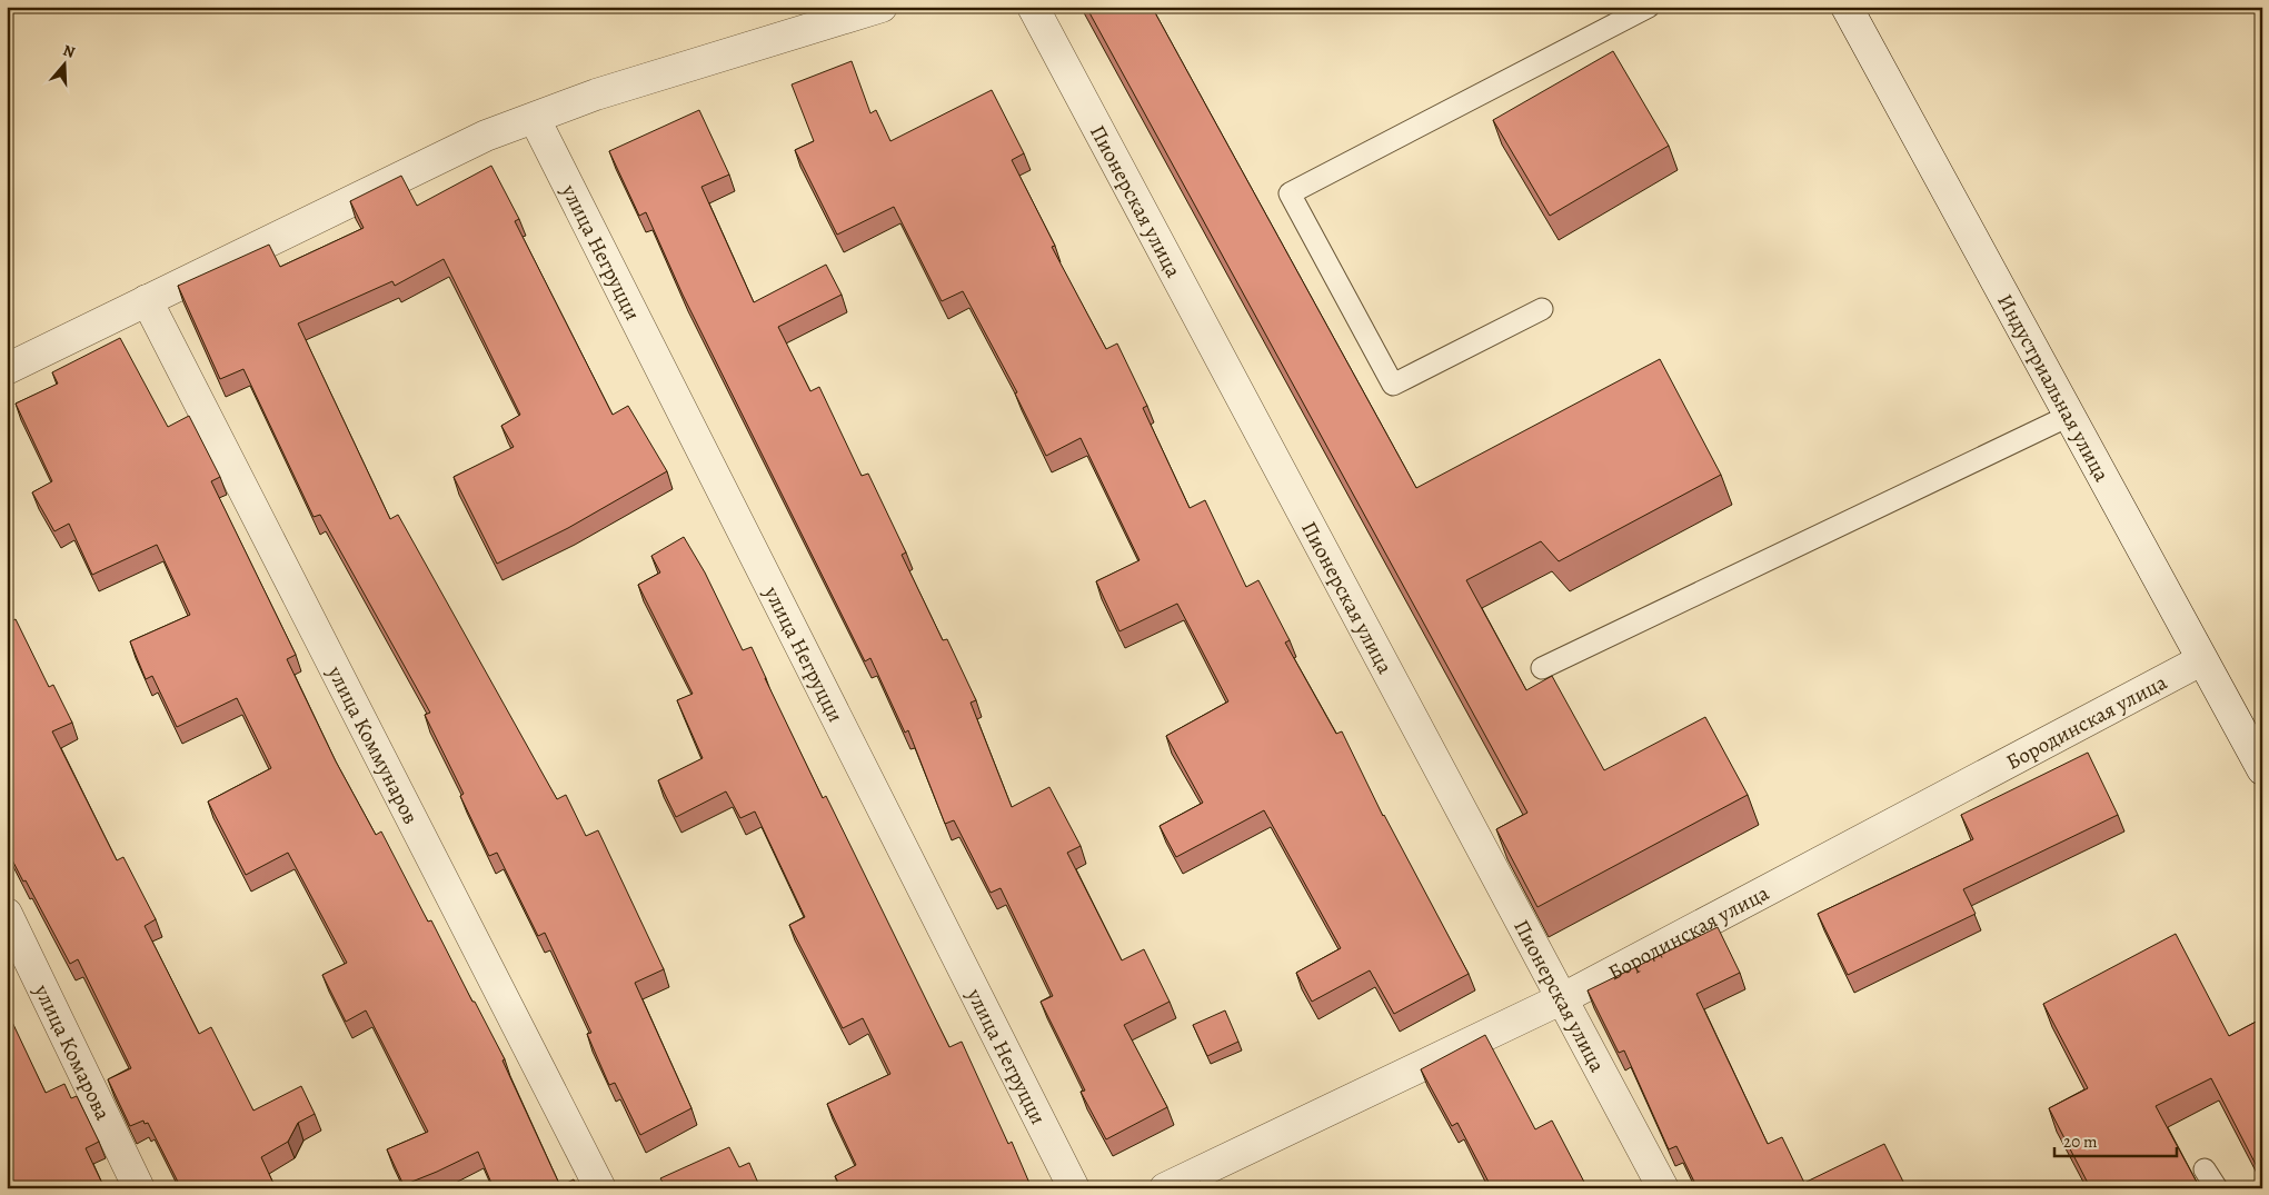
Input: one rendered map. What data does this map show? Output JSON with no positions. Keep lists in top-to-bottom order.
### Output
{
  "streets": {
    "street": [
      "Пионерская улица",
      "улица Негруцци",
      "Индустриальная улица",
      "Бородинская улица",
      "улица Коммунаров",
      "улица Комарова"
    ]
  },
  "crossings": [
    ["Пионерская улица", "Бородинская улица"],
    ["Индустриальная улица", "Бородинская улица"]
  ],
  "scale_bar": "20 m",
  "north": "top"
}
